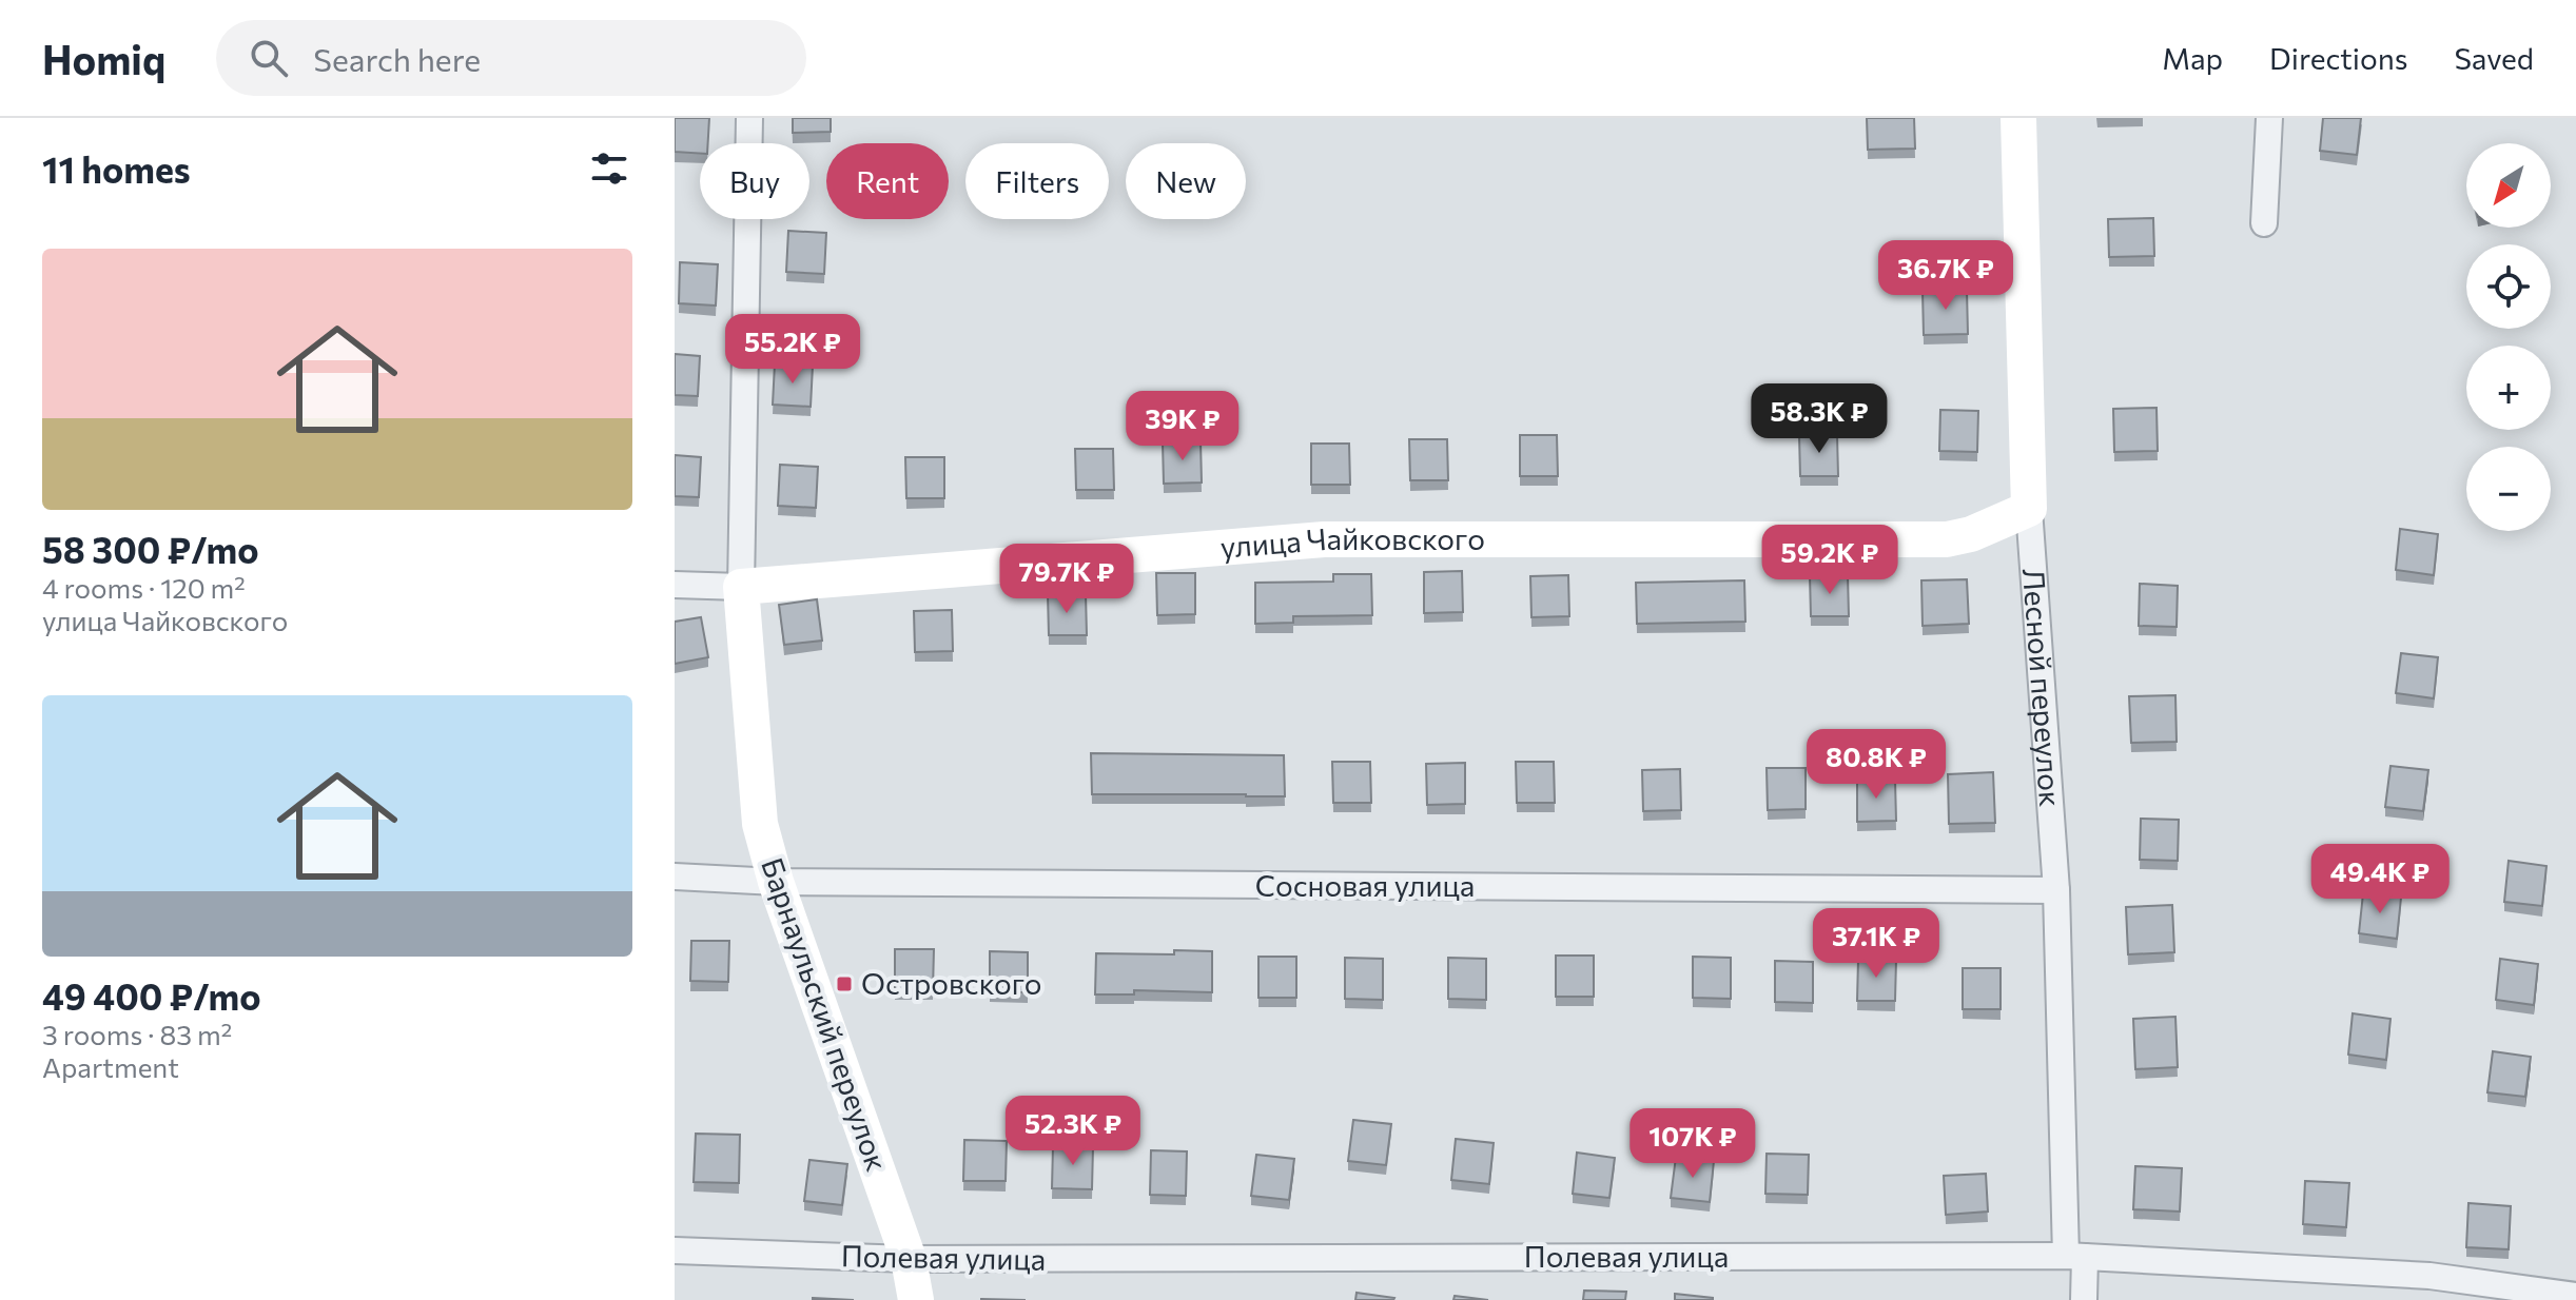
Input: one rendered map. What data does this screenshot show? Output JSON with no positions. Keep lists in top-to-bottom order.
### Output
{
  "streets": {
    "street": [
      "улица Чайковского",
      "Лесной переулок",
      "Сосновая улица",
      "Барнаульский переулок",
      "Полевая улица"
    ]
  },
  "crossings": [
    ["улица Чайковского", "Лесной переулок"],
    ["улица Чайковского", "Барнаульский переулок"],
    ["Лесной переулок", "Сосновая улица"],
    ["Лесной переулок", "Полевая улица"],
    ["Сосновая улица", "Барнаульский переулок"],
    ["Барнаульский переулок", "Полевая улица"]
  ],
  "places": {
    "transit": ["Островского"]
  },
  "north": "bottom left",
  "page": {
    "header": "Homiq",
    "search": "Search here",
    "nav": ["Map", "Directions", "Saved"],
    "heading": "11 homes",
    "map_buttons": ["+", "−"],
    "chip": [
      "Buy",
      "Rent",
      "Filters",
      "New"
    ],
    "list": [
      {
        "name": "58 300 ₽/mo",
        "note": "4 rooms · 120 m² · улица Чайковского"
      },
      {
        "name": "49 400 ₽/mo",
        "note": "3 rooms · 83 m² · Apartment"
      }
    ],
    "price": [
      "36.7K ₽",
      "55.2K ₽",
      "58.3K ₽",
      "39K ₽",
      "59.2K ₽",
      "79.7K ₽",
      "80.8K ₽",
      "49.4K ₽",
      "37.1K ₽",
      "52.3K ₽",
      "107K ₽"
    ]
  }
}
